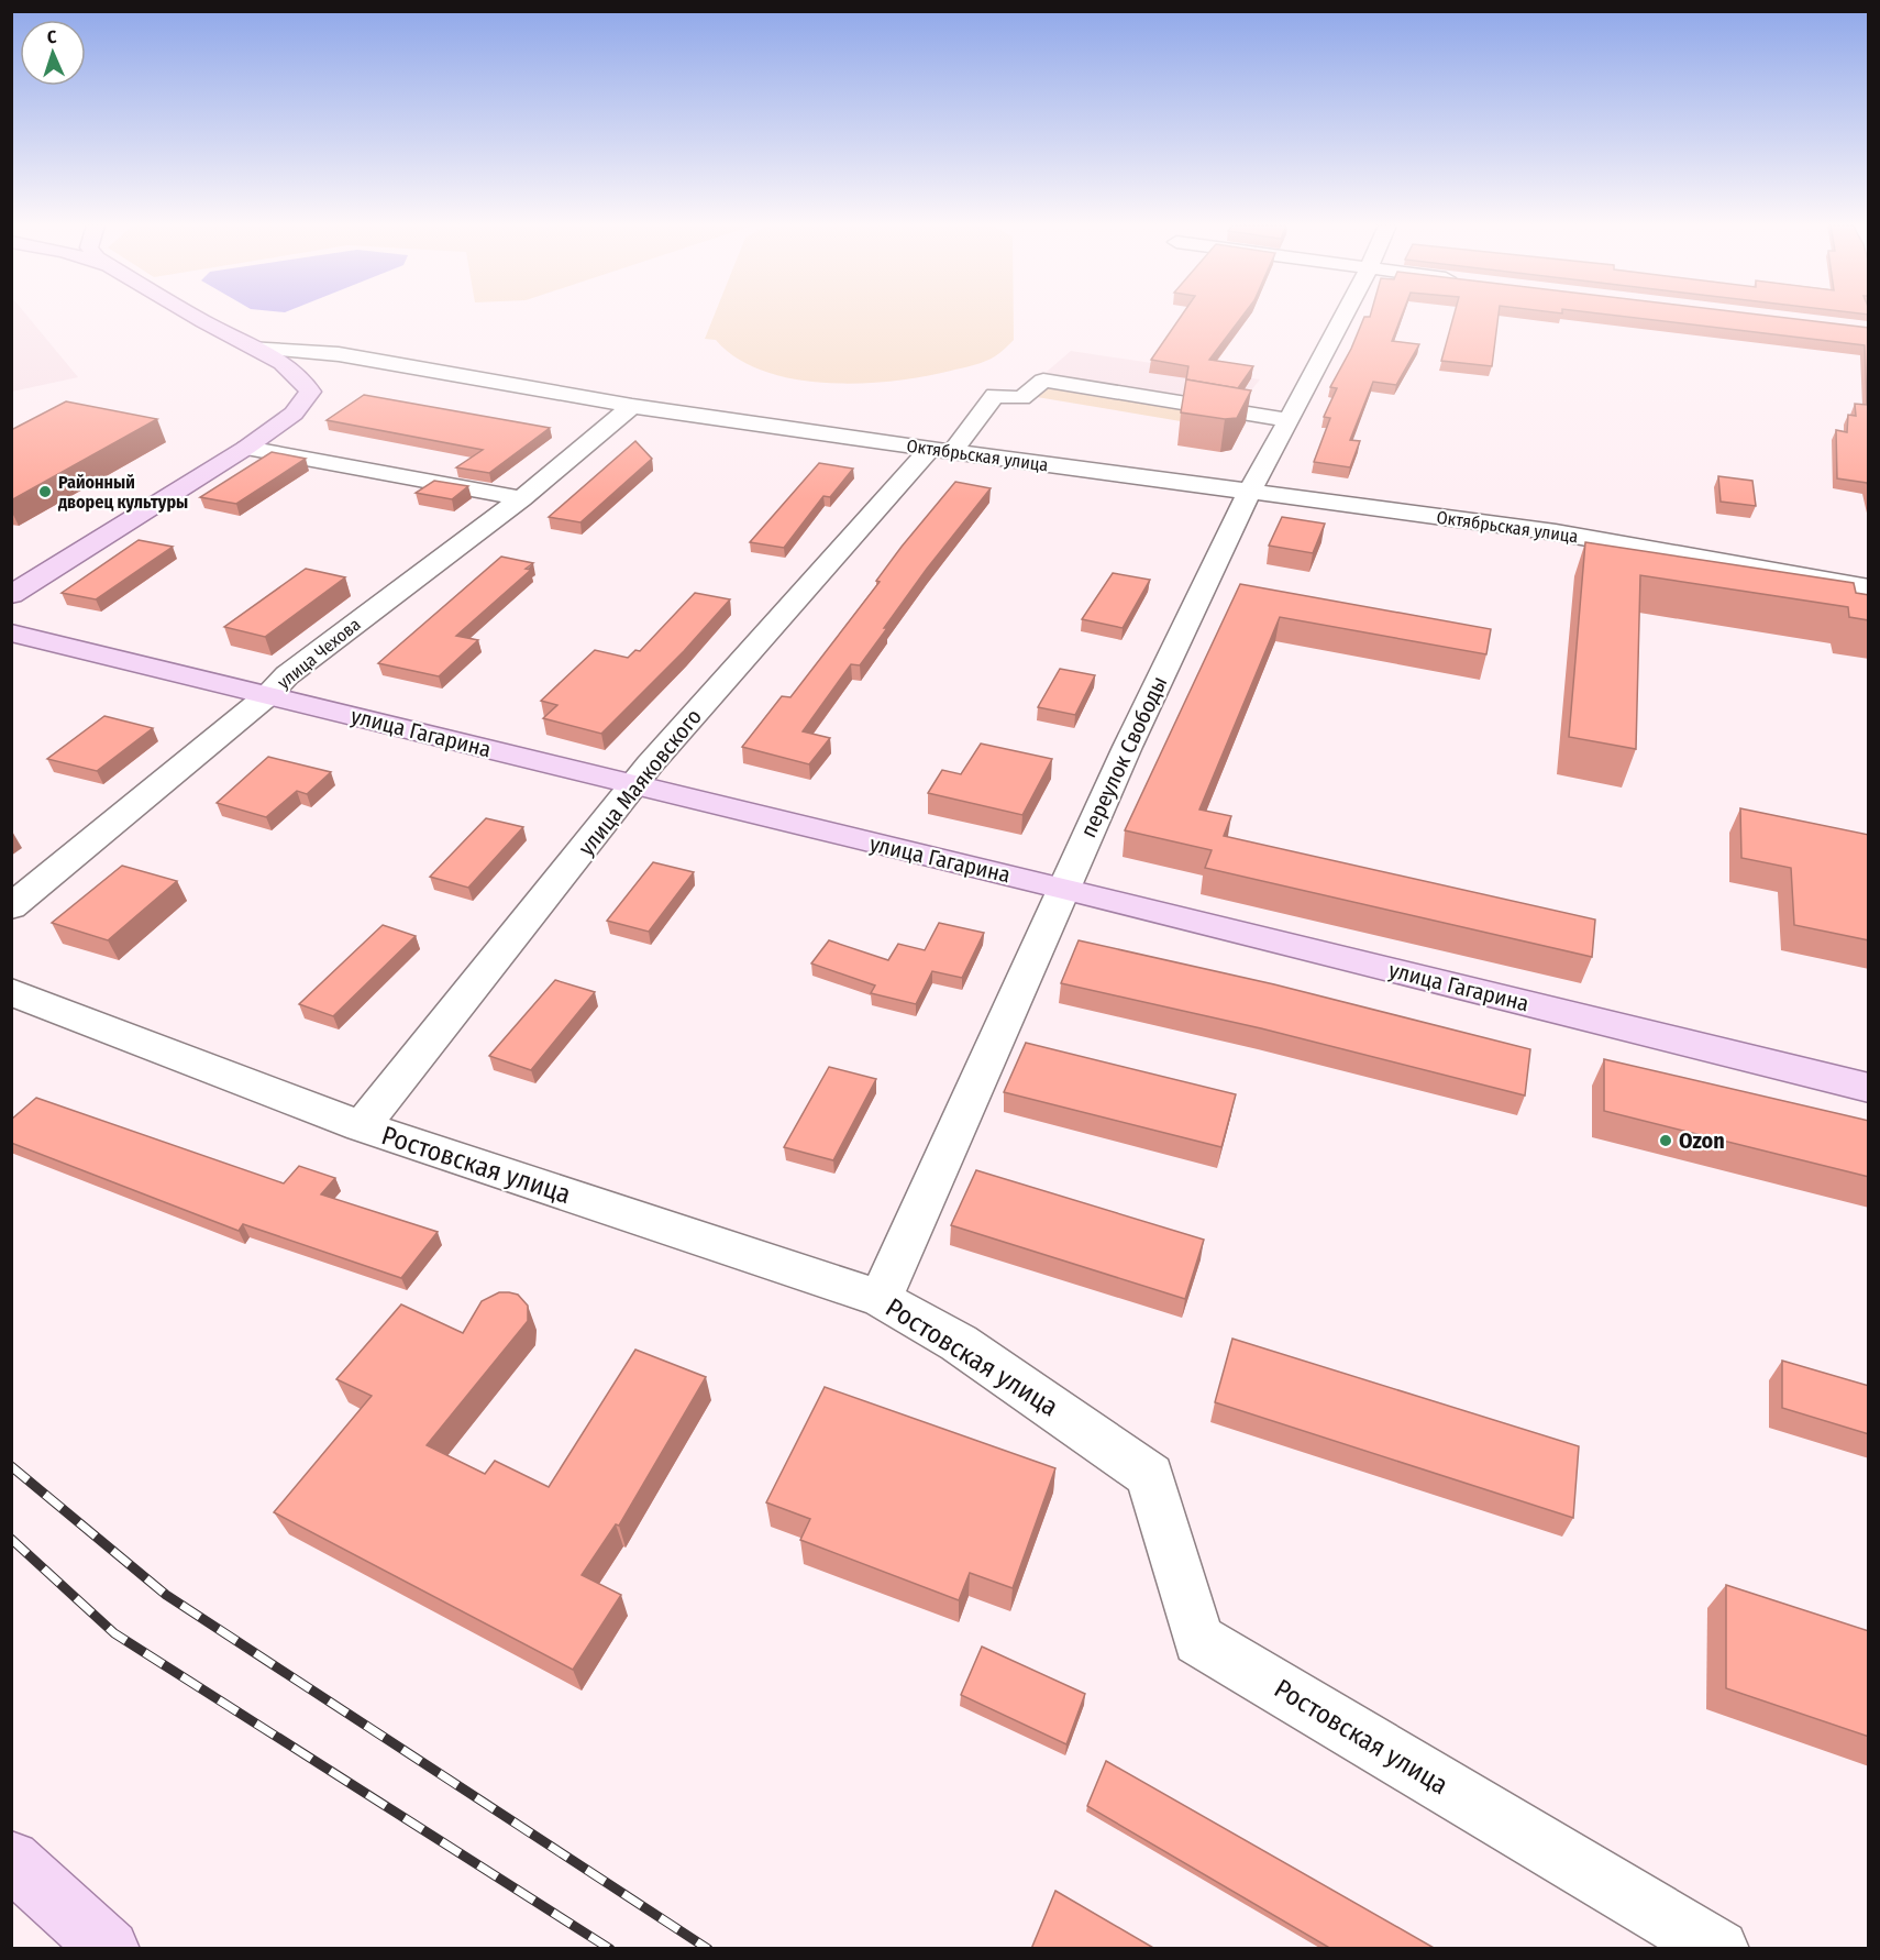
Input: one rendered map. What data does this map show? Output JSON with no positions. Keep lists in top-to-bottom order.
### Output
{
  "streets": {
    "main road": ["Октябрьская улица", "улица Гагарина"],
    "street": [
      "улица Чехова",
      "переулок Свободы",
      "улица Маяковского",
      "Ростовская улица"
    ]
  },
  "crossings": [
    ["Октябрьская улица", "улица Чехова"],
    ["Октябрьская улица", "переулок Свободы"],
    ["Октябрьская улица", "улица Маяковского"],
    ["улица Чехова", "улица Гагарина"],
    ["улица Гагарина", "переулок Свободы"],
    ["улица Гагарина", "улица Маяковского"],
    ["переулок Свободы", "Ростовская улица"],
    ["улица Маяковского", "Ростовская улица"]
  ],
  "places": ["Районный дворец культуры", "Ozon"],
  "north": "top"
}
